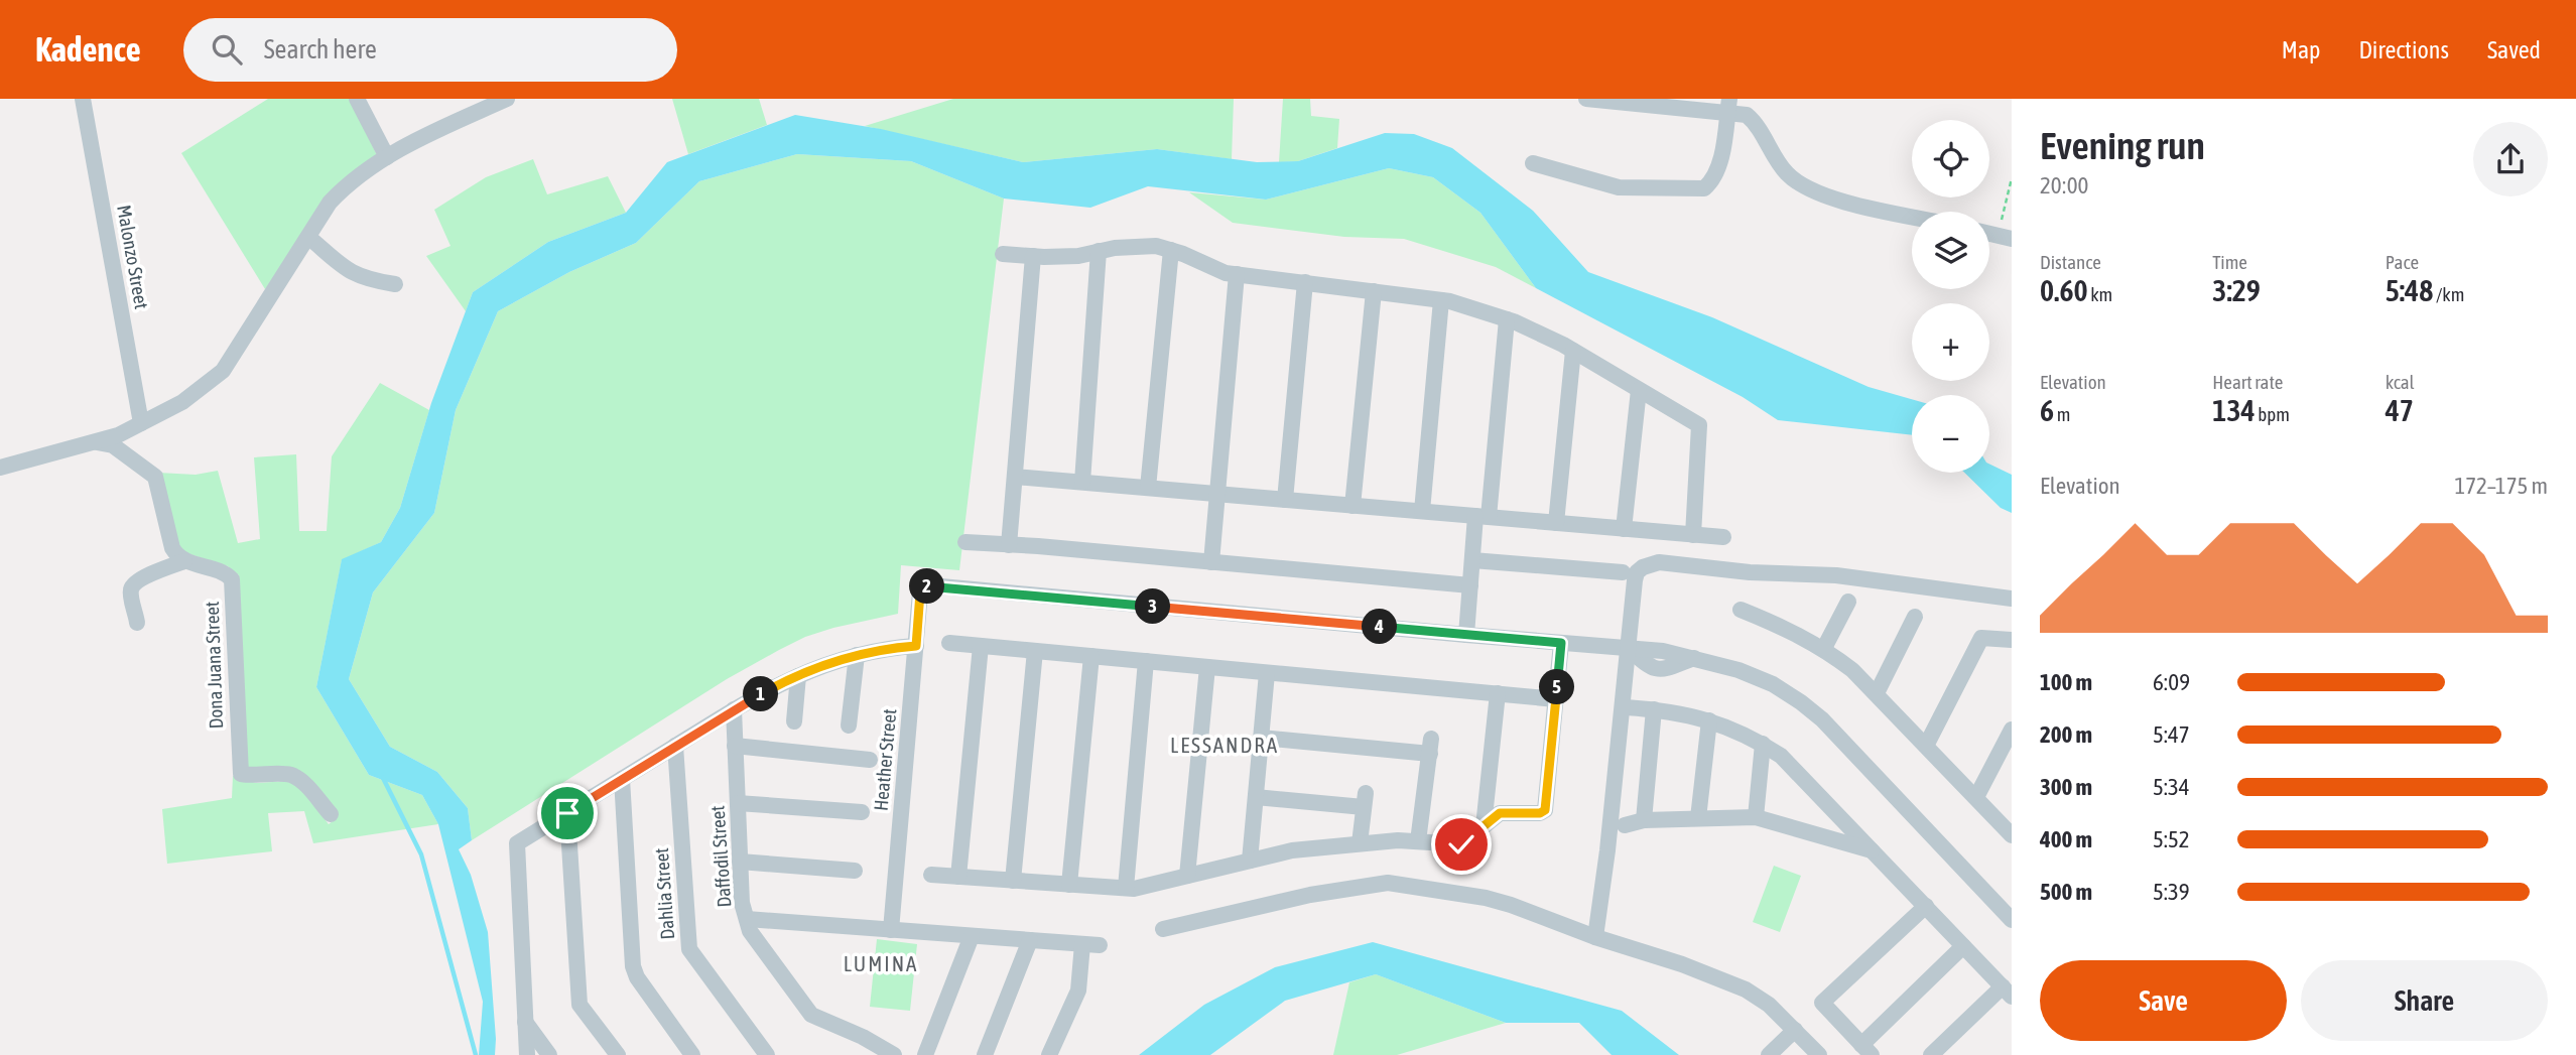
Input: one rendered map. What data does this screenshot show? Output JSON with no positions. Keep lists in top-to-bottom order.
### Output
{
  "streets": {
    "street": [
      "Malonzo Street",
      "Dona Juana Street",
      "Heather Street",
      "Daffodil Street",
      "Dahlia Street"
    ]
  },
  "districts": ["LESSANDRA", "LUMINA"],
  "page": {
    "header": "Kadence",
    "search": "Search here",
    "nav": ["Map", "Directions", "Saved"],
    "heading": ["Evening run", "20:00"],
    "map_buttons": ["+", "−"],
    "stats": [
      ["Distance", "0.60 km"],
      ["Time", "3:29"],
      ["Pace", "5:48 /km"],
      ["Elevation", "6 m"],
      ["Heart rate", "134 bpm"],
      ["kcal", "47"]
    ],
    "chart": ["Elevation", "172–175 m"],
    "pins": [
      "2",
      "3",
      "4",
      "5",
      "1"
    ],
    "list": [
      {
        "name": "100 m",
        "note": "6:09"
      },
      {
        "name": "200 m",
        "note": "5:47"
      },
      {
        "name": "300 m",
        "note": "5:34"
      },
      {
        "name": "400 m",
        "note": "5:52"
      },
      {
        "name": "500 m",
        "note": "5:39"
      }
    ],
    "buttons": ["Save", "Share"]
  }
}
